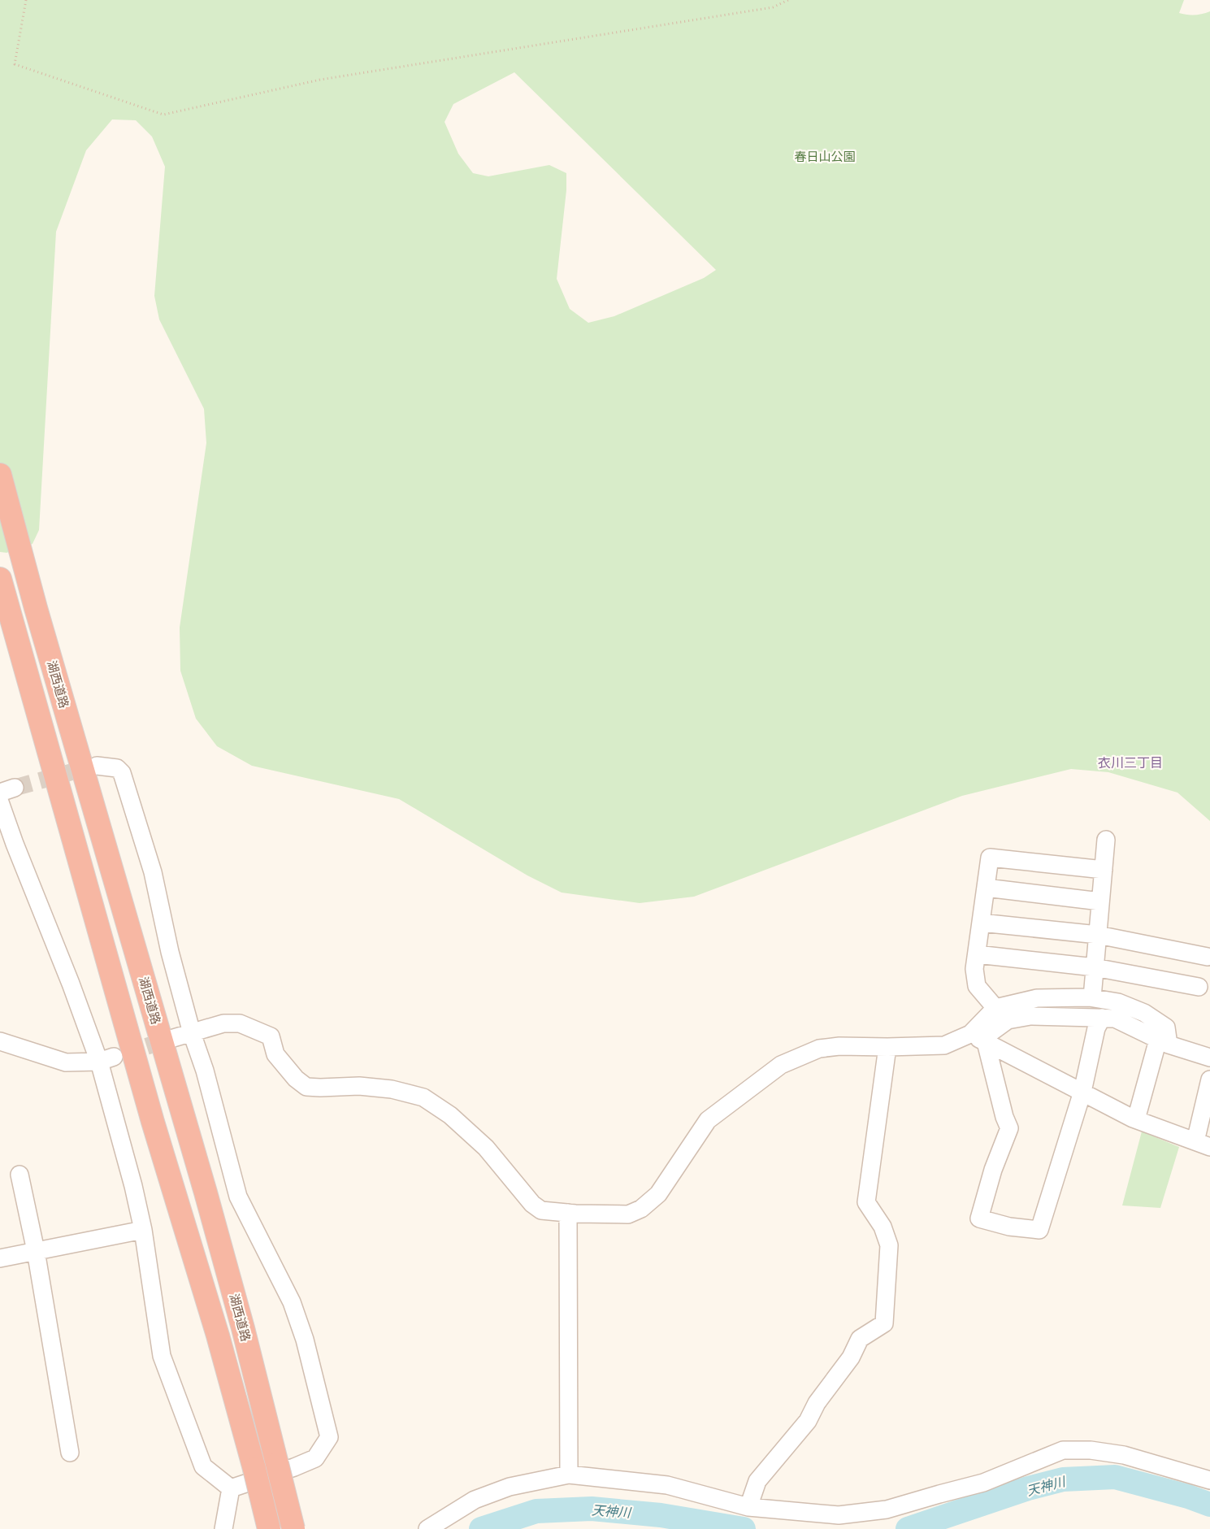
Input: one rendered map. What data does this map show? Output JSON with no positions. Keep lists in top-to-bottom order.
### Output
{
  "streets": {
    "highway": ["湖西道路"]
  },
  "districts": ["衣川三丁目"],
  "water": ["天神川"],
  "parks": ["春日山公園"]
}
